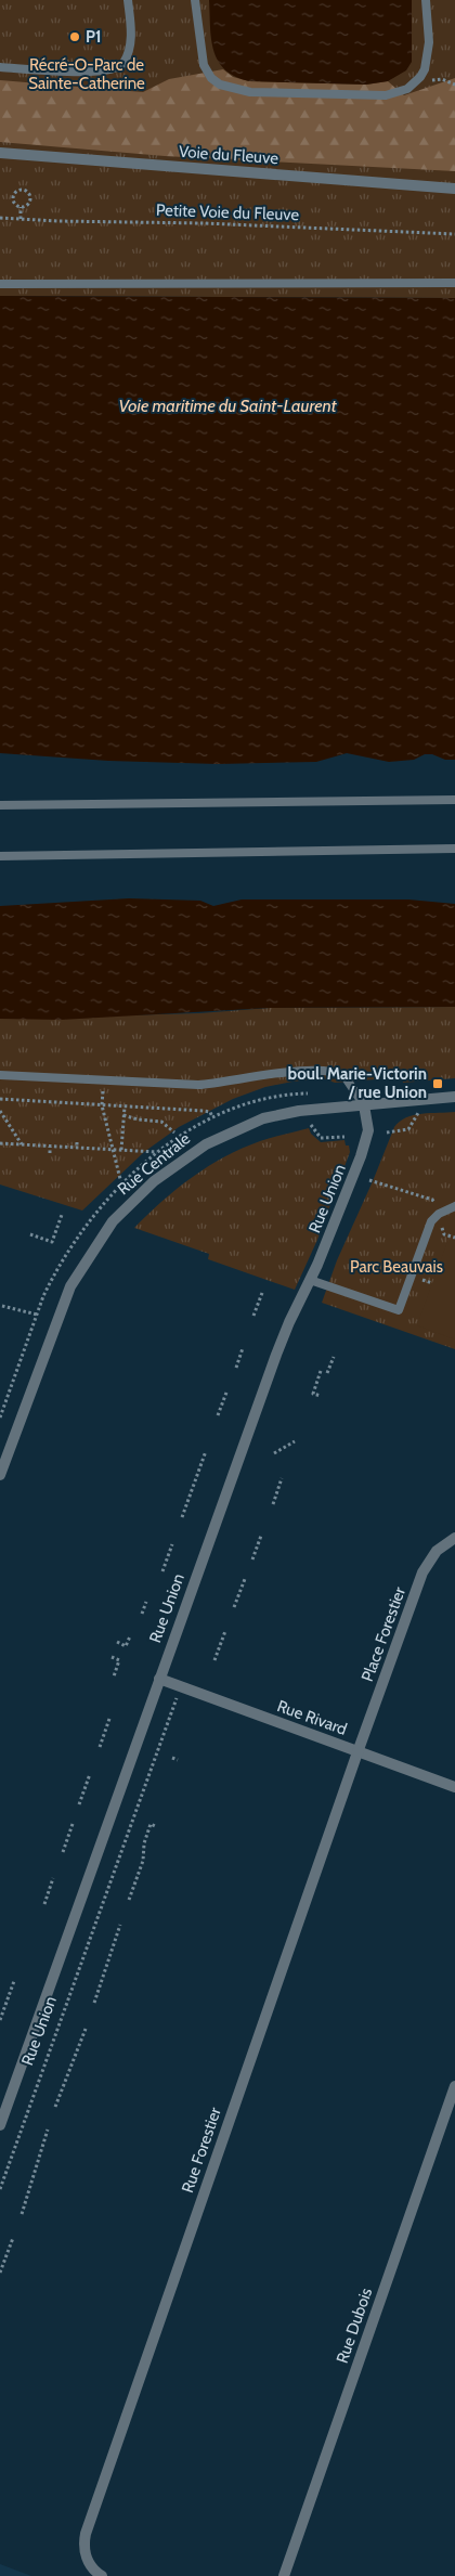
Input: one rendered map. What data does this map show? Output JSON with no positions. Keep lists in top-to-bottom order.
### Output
{
  "streets": {
    "street": [
      "Voie du Fleuve",
      "Rue Centrale",
      "Rue Union",
      "Place Forestier",
      "Rue Rivard",
      "Rue Forestier",
      "Rue Dubois"
    ],
    "path": ["Petite Voie du Fleuve"]
  },
  "crossings": [
    ["Rue Centrale", "Rue Union"],
    ["Rue Union", "Rue Rivard"],
    ["Place Forestier", "Rue Rivard"],
    ["Place Forestier", "Rue Forestier"],
    ["Rue Rivard", "Rue Forestier"]
  ],
  "water": ["Voie maritime du Saint-Laurent"],
  "parks": ["Récré-O-Parc de Sainte-Catherine", "Parc Beauvais"],
  "places": {
    "other": ["P1"],
    "transit": ["boul. Marie-Victorin / rue Union"]
  }
}
